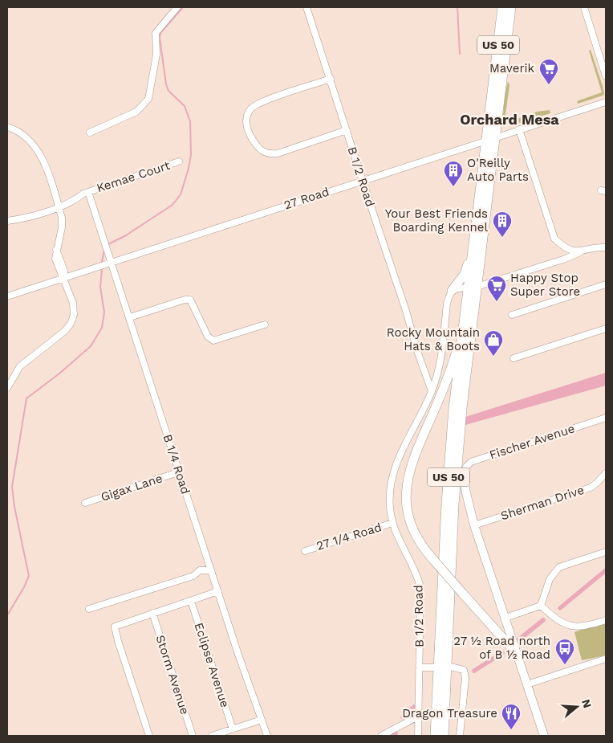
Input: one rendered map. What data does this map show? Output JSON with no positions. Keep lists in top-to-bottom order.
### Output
{
  "streets": {
    "highway": ["US 50"],
    "street": [
      "Kemae Court",
      "B 1/2 Road",
      "27 Road",
      "Fischer Avenue",
      "B 1/4 Road",
      "Gigax Lane",
      "Sherman Drive",
      "27 1/4 Road",
      "Eclipse Avenue",
      "Storm Avenue"
    ]
  },
  "crossings": [
    ["US 50", "27 Road"],
    ["Kemae Court", "B 1/4 Road"],
    ["B 1/2 Road", "27 Road"],
    ["B 1/2 Road", "27 1/4 Road"],
    ["27 Road", "B 1/4 Road"],
    ["B 1/4 Road", "Gigax Lane"]
  ],
  "districts": ["Orchard Mesa"],
  "places": {
    "supermarket": ["Maverik", "Happy Stop Super Store"],
    "building": ["O'Reilly Auto Parts", "Your Best Friends Boarding Kennel"],
    "shop": ["Rocky Mountain Hats & Boots"],
    "bus stop": ["27 ½ Road north of B ½ Road"],
    "restaurant": ["Dragon Treasure"]
  },
  "north": "right"
}
